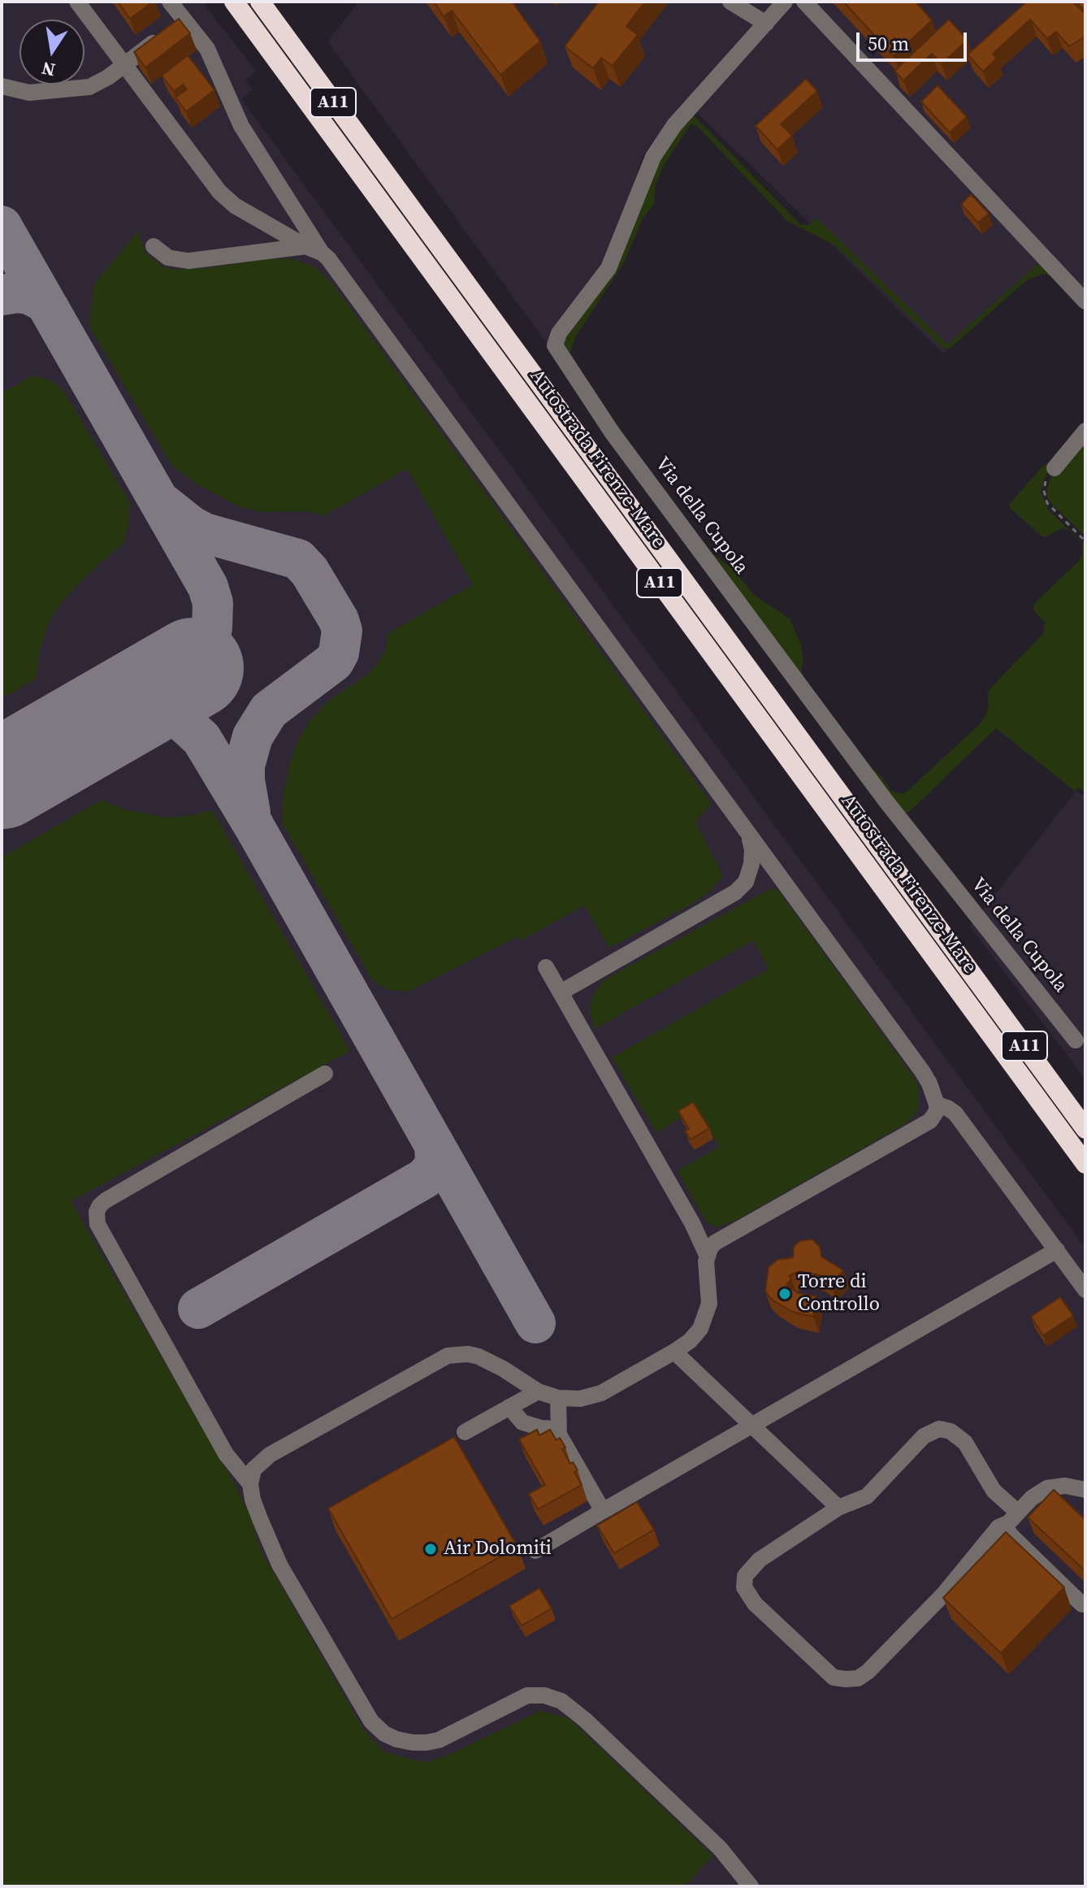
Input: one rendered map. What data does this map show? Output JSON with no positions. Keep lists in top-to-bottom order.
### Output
{
  "streets": {
    "highway": ["A11", "Autostrada Firenze-Mare"],
    "street": ["Via della Cupola"]
  },
  "places": ["Torre di Controllo", "Air Dolomiti"],
  "scale_bar": "50 m",
  "north": "bottom"
}
